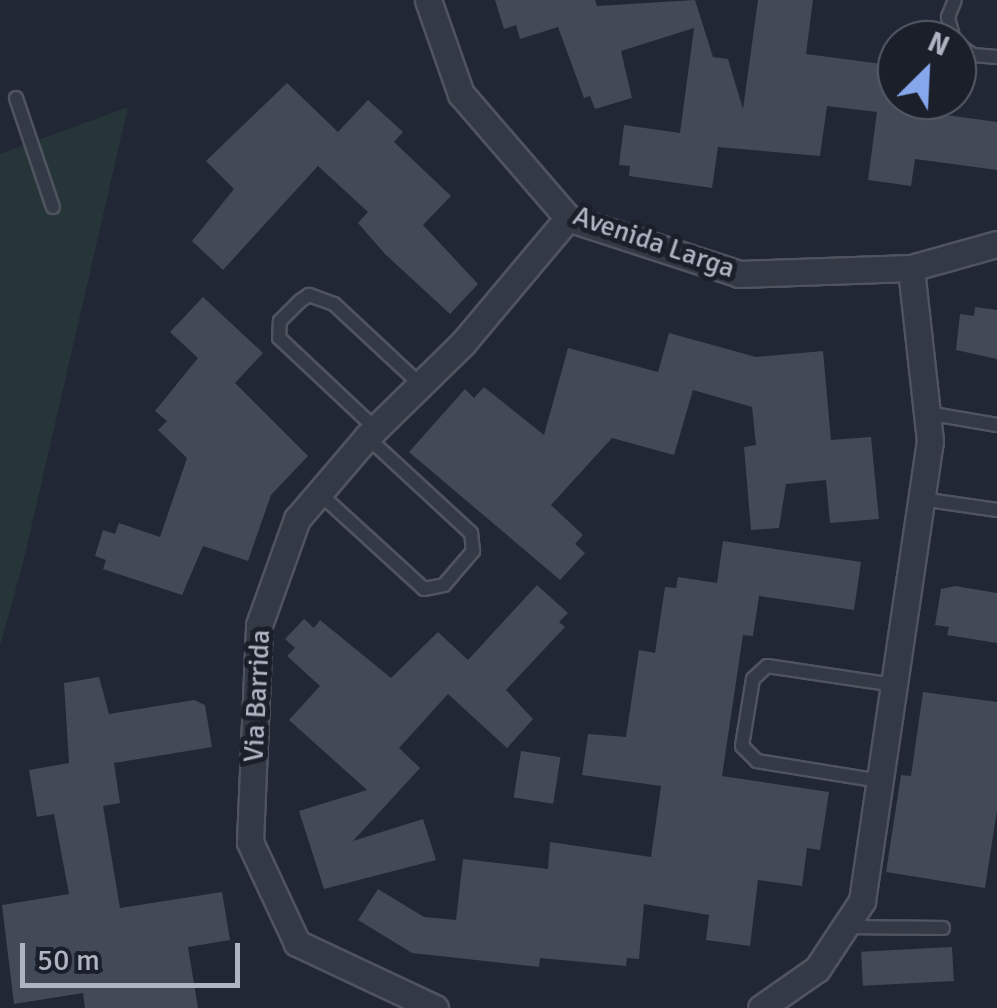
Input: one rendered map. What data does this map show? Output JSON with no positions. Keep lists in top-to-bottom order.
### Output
{
  "streets": {
    "street": ["Avenida Larga", "Via Barrida"]
  },
  "crossings": [
    ["Avenida Larga", "Via Barrida"]
  ],
  "scale_bar": "50 m",
  "north": "top right"
}
